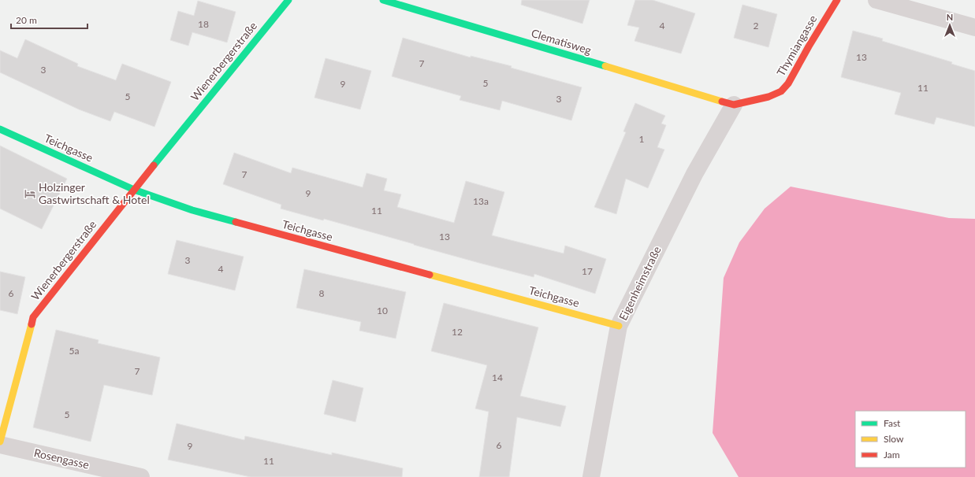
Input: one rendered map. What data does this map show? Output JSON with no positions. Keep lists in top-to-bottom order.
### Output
{
  "streets": {
    "street": [
      "Clematisweg",
      "Thymiangasse",
      "Wienerbergerstraße",
      "Teichgasse",
      "Eigenheimstraße",
      "Rosengasse"
    ]
  },
  "crossings": [
    ["Clematisweg", "Thymiangasse"],
    ["Clematisweg", "Eigenheimstraße"],
    ["Thymiangasse", "Eigenheimstraße"],
    ["Wienerbergerstraße", "Teichgasse"],
    ["Teichgasse", "Eigenheimstraße"]
  ],
  "places": {
    "hotel": ["Holzinger Gastwirtschaft & Hotel"]
  },
  "house_numbers": [
    "18",
    "4",
    "2",
    "13",
    "7",
    "3",
    "5",
    "9",
    "11",
    "5",
    "3",
    "1",
    "7",
    "9",
    "13a",
    "11",
    "13",
    "3",
    "4",
    "17",
    "6",
    "8",
    "10",
    "12",
    "5a",
    "7",
    "14",
    "5",
    "6",
    "9",
    "11"
  ],
  "legend": ["Fast", "Slow", "Jam"],
  "scale_bar": "20 m",
  "north": "top"
}
